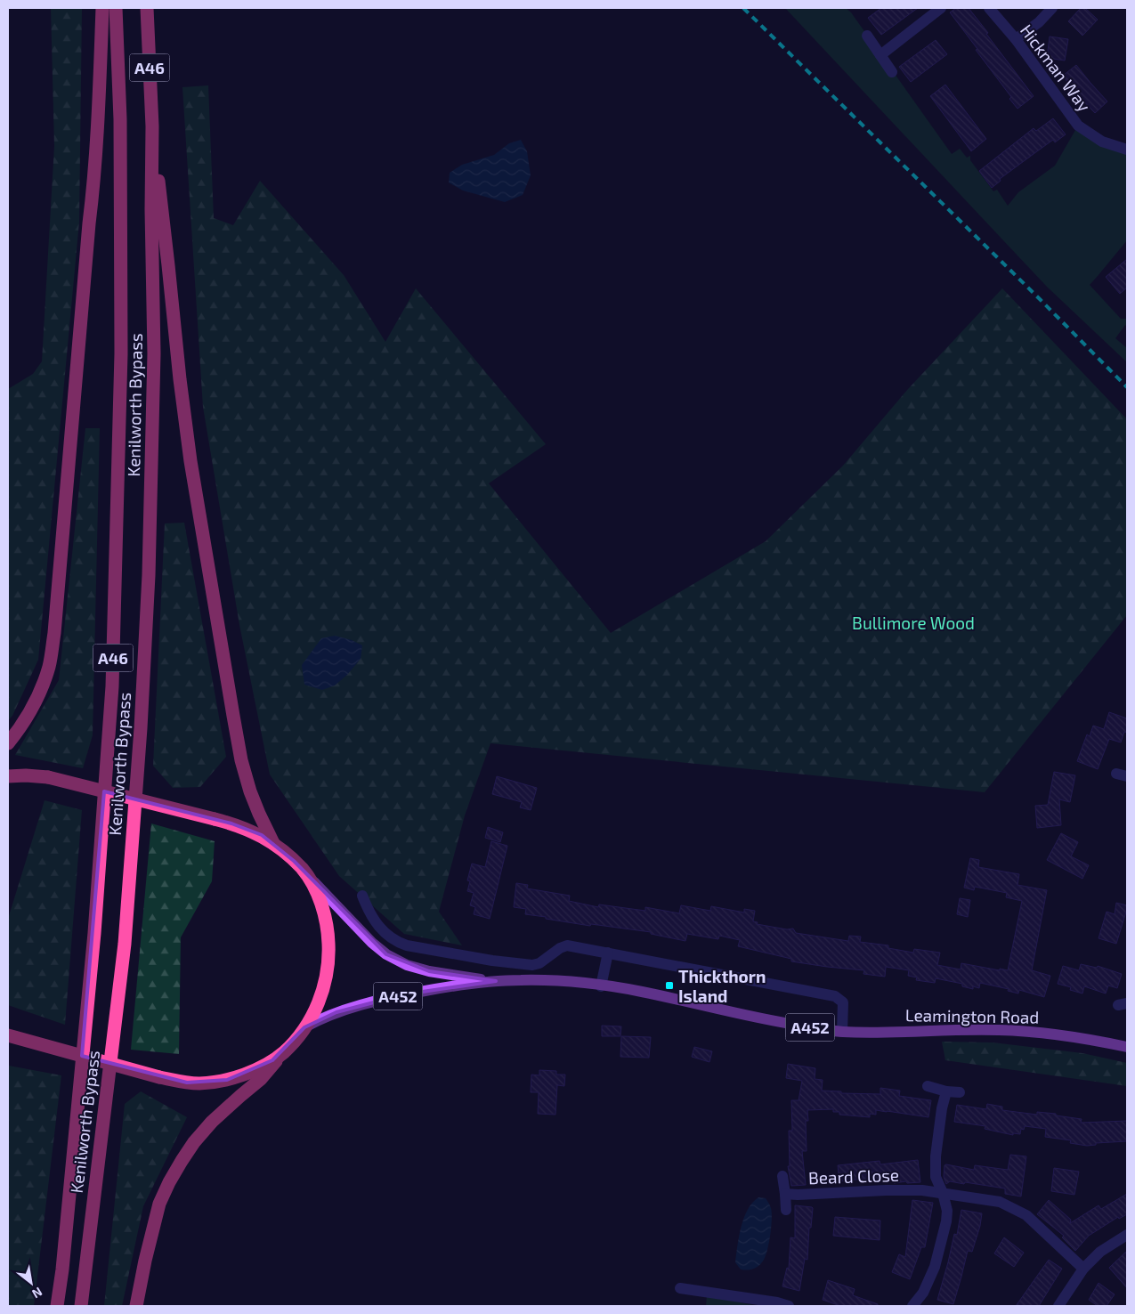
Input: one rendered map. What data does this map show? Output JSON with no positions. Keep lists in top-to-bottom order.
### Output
{
  "streets": {
    "highway": ["A46", "Kenilworth Bypass"],
    "main road": ["A452", "Leamington Road"],
    "street": ["Hickman Way", "Beard Close"]
  },
  "parks": ["Bullimore Wood"],
  "places": {
    "transit": ["Thickthorn Island"]
  },
  "north": "bottom right"
}
